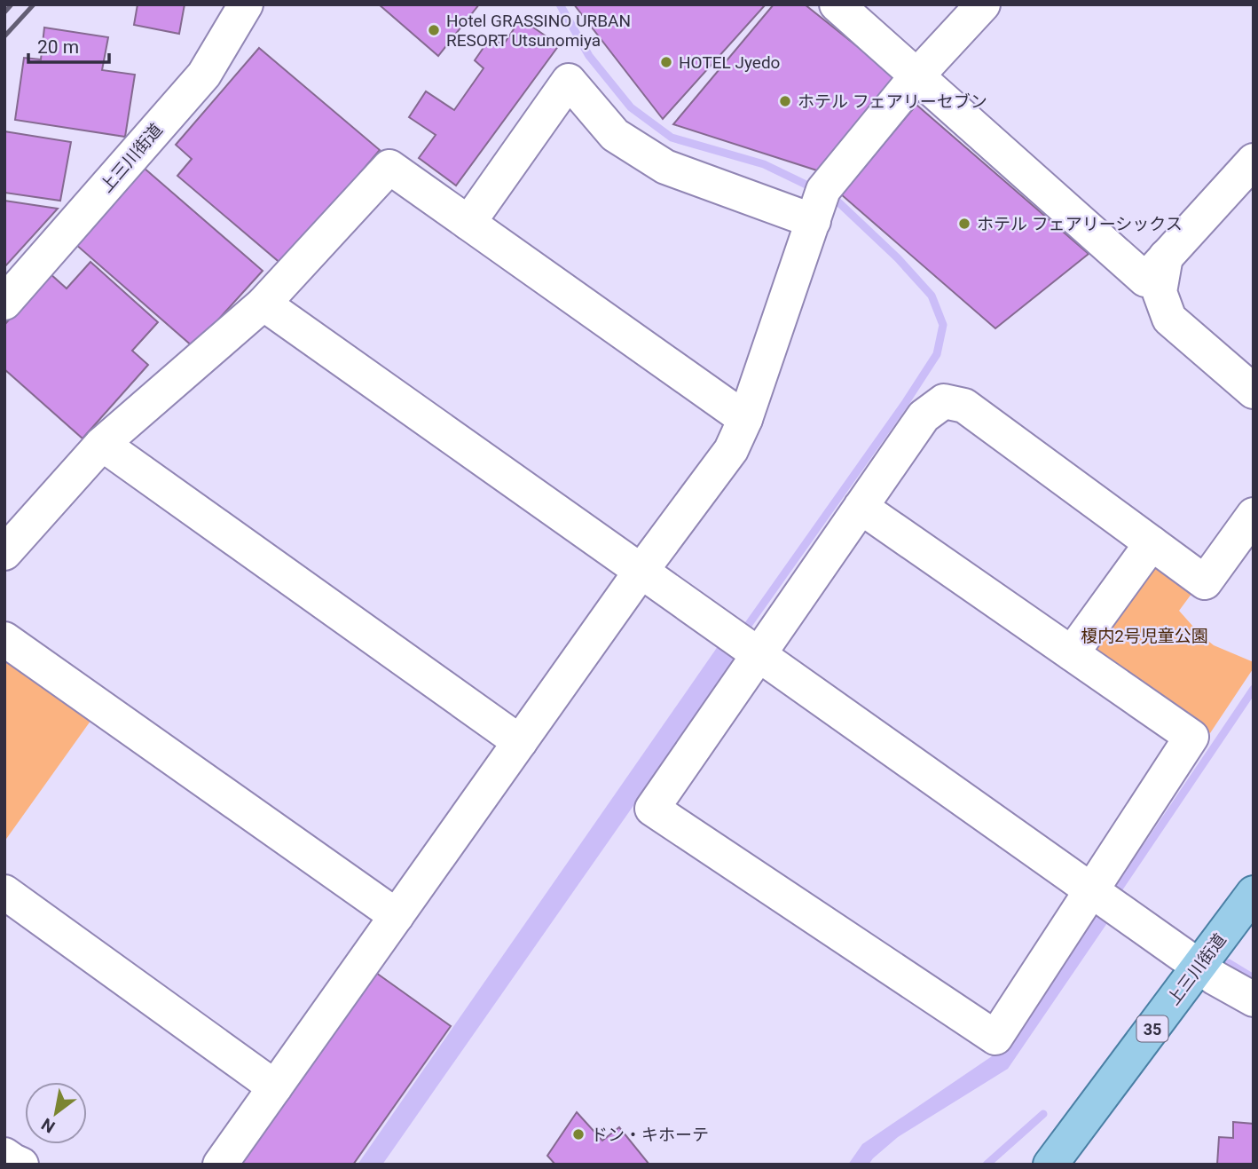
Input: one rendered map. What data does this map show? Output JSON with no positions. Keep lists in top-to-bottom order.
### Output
{
  "streets": {
    "main road": ["上三川街道", "35"]
  },
  "parks": ["榎内2号児童公園"],
  "places": [
    "Hotel GRASSINO URBAN RESORT Utsunomiya",
    "HOTEL Jyedo",
    "ホテル フェアリーセブン",
    "ホテル フェアリーシックス",
    "ドン・キホーテ"
  ],
  "scale_bar": "20 m",
  "north": "bottom left"
}
